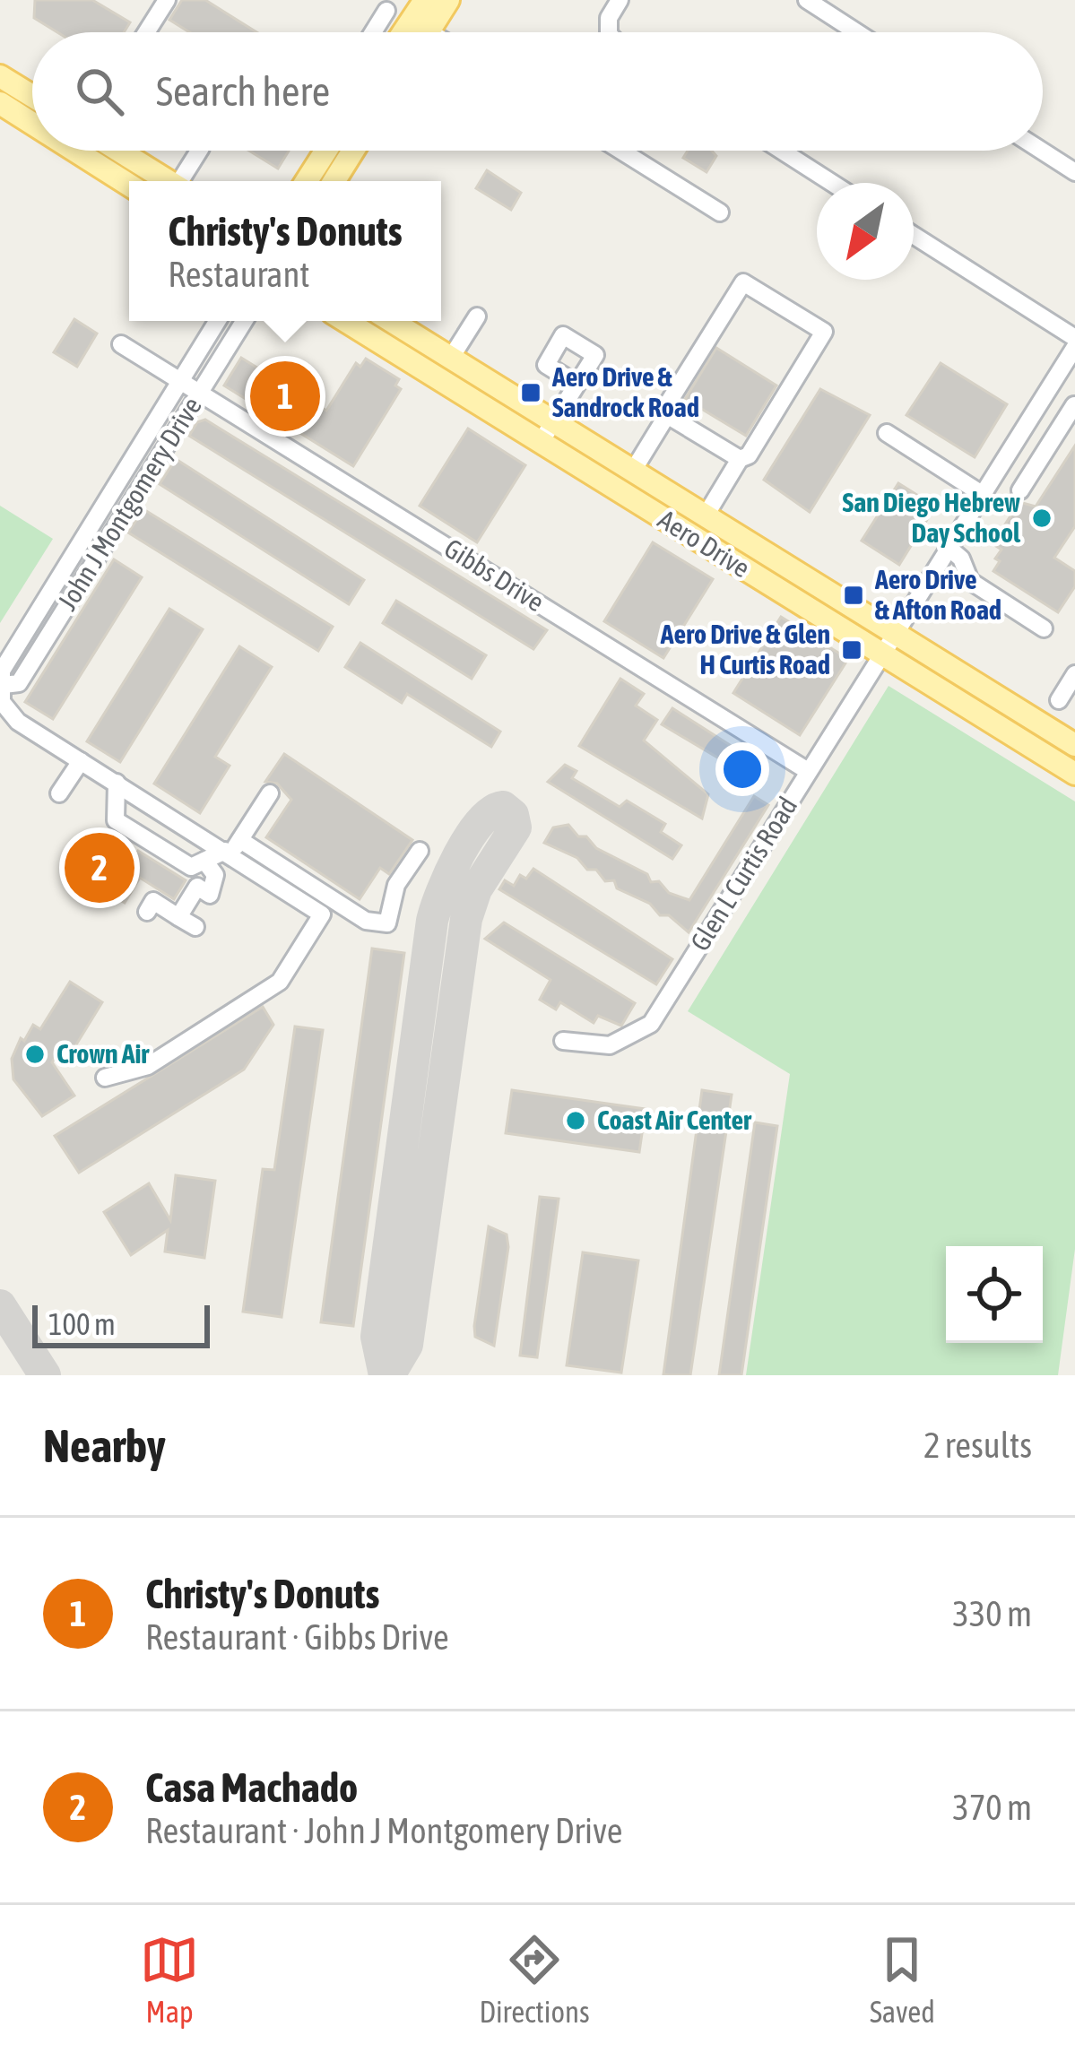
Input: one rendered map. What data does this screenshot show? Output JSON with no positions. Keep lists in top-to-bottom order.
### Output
{
  "streets": {
    "main road": ["Aero Drive"],
    "street": ["John J Montgomery Drive", "Gibbs Drive", "Glen L Curtis Road"]
  },
  "crossings": [
    ["John J Montgomery Drive", "Gibbs Drive"],
    ["Aero Drive", "Glen L Curtis Road"],
    ["Gibbs Drive", "Glen L Curtis Road"]
  ],
  "places": {
    "transit": ["Aero Drive & Sandrock Road", "Aero Drive & Afton Road", "Aero Drive & Glen H Curtis Road"],
    "other": ["San Diego Hebrew Day School", "Crown Air", "Coast Air Center"]
  },
  "scale_bar": "100 m",
  "north": "bottom left",
  "page": {
    "search": "Search here",
    "popup": ["Christy's Donuts", "Restaurant"],
    "pins": ["1", "2"],
    "scale": "100 m",
    "heading": ["Nearby", "2 results"],
    "list": [
      {
        "mark": "1",
        "name": "Christy's Donuts",
        "note": "Restaurant · Gibbs Drive",
        "value": "330 m"
      },
      {
        "mark": "2",
        "name": "Casa Machado",
        "note": "Restaurant · John J Montgomery Drive",
        "value": "370 m"
      }
    ],
    "nav": ["Map", "Directions", "Saved"]
  }
}
